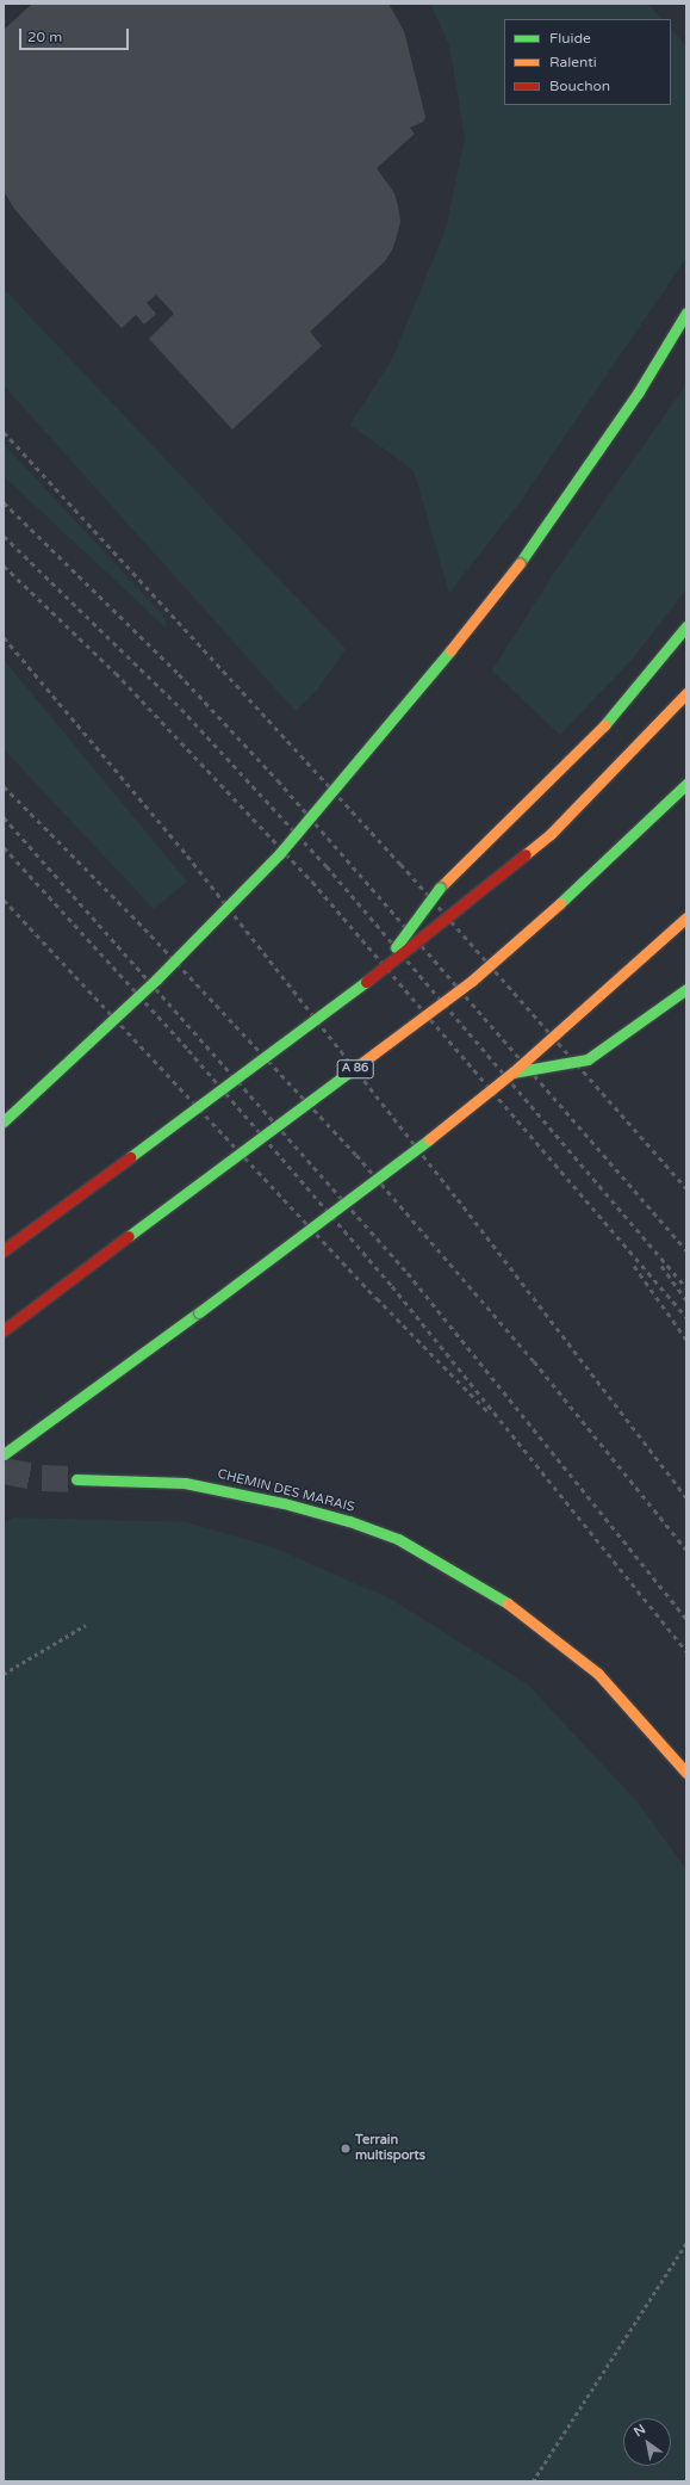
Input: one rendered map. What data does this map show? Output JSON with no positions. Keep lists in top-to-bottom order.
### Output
{
  "streets": {
    "main road": ["A 86", "CHEMIN DES MARAIS"]
  },
  "places": ["Terrain multisports"],
  "legend": ["Fluide", "Ralenti", "Bouchon"],
  "scale_bar": "20 m",
  "north": "top left"
}
